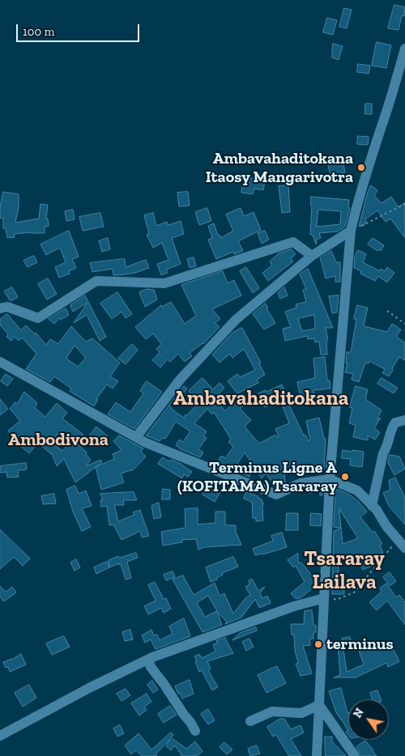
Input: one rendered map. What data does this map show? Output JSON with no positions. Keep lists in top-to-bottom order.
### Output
{
  "districts": ["Ambavahaditokana", "Ambodivona", "Tsararay Lailava"],
  "places": ["Ambavahaditokana Itaosy Mangarivotra", "Terminus Ligne A (KOFITAMA) Tsararay", "terminus"],
  "scale_bar": "100 m",
  "north": "top left"
}
